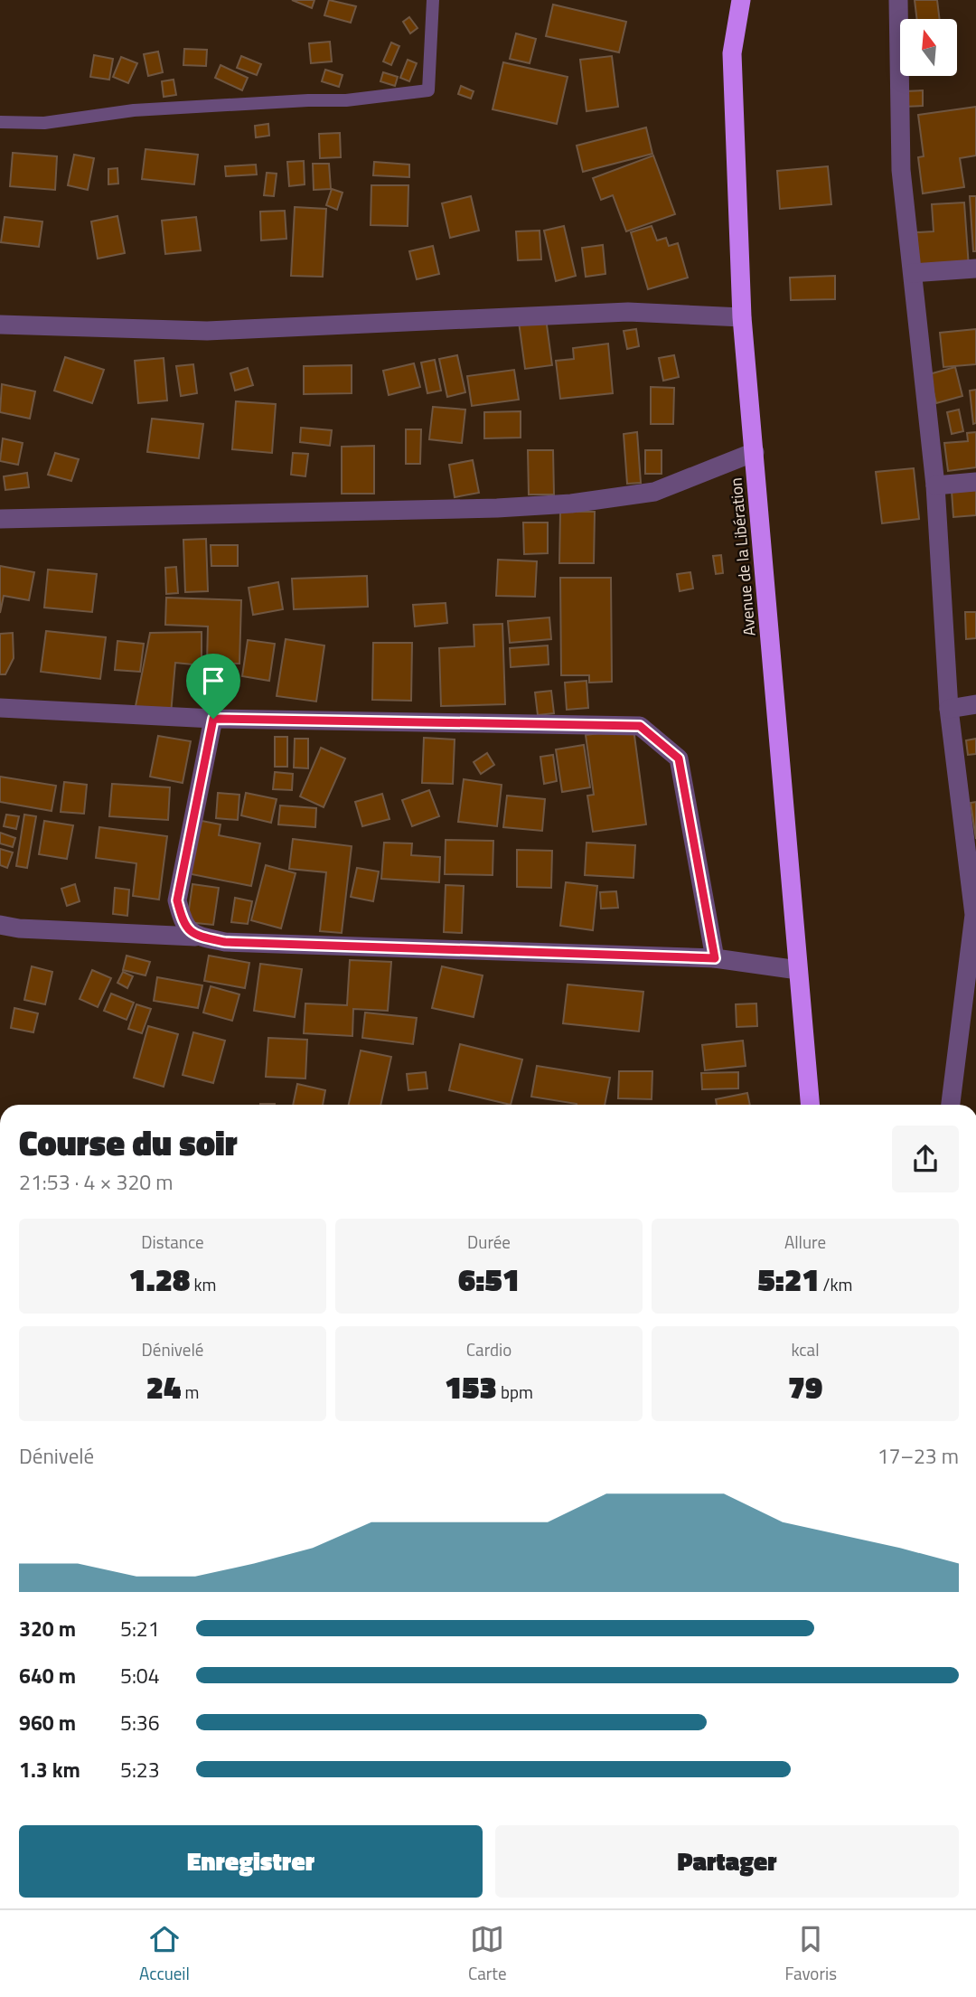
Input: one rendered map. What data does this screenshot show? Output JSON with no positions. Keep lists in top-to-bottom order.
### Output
{
  "streets": {
    "highway": ["Avenue de la Libération"]
  },
  "north": "top",
  "page": {
    "heading": ["Course du soir", "21:53 · 4 × 320 m"],
    "stats": [
      ["Distance", "1.28 km"],
      ["Durée", "6:51"],
      ["Allure", "5:21 /km"],
      ["Dénivelé", "24 m"],
      ["Cardio", "153 bpm"],
      ["kcal", "79"]
    ],
    "chart": ["Dénivelé", "17–23 m"],
    "list": [
      {
        "name": "320 m",
        "note": "5:21"
      },
      {
        "name": "640 m",
        "note": "5:04"
      },
      {
        "name": "960 m",
        "note": "5:36"
      },
      {
        "name": "1.3 km",
        "note": "5:23"
      }
    ],
    "buttons": ["Enregistrer", "Partager"],
    "tabs": ["Accueil", "Carte", "Favoris"]
  }
}
